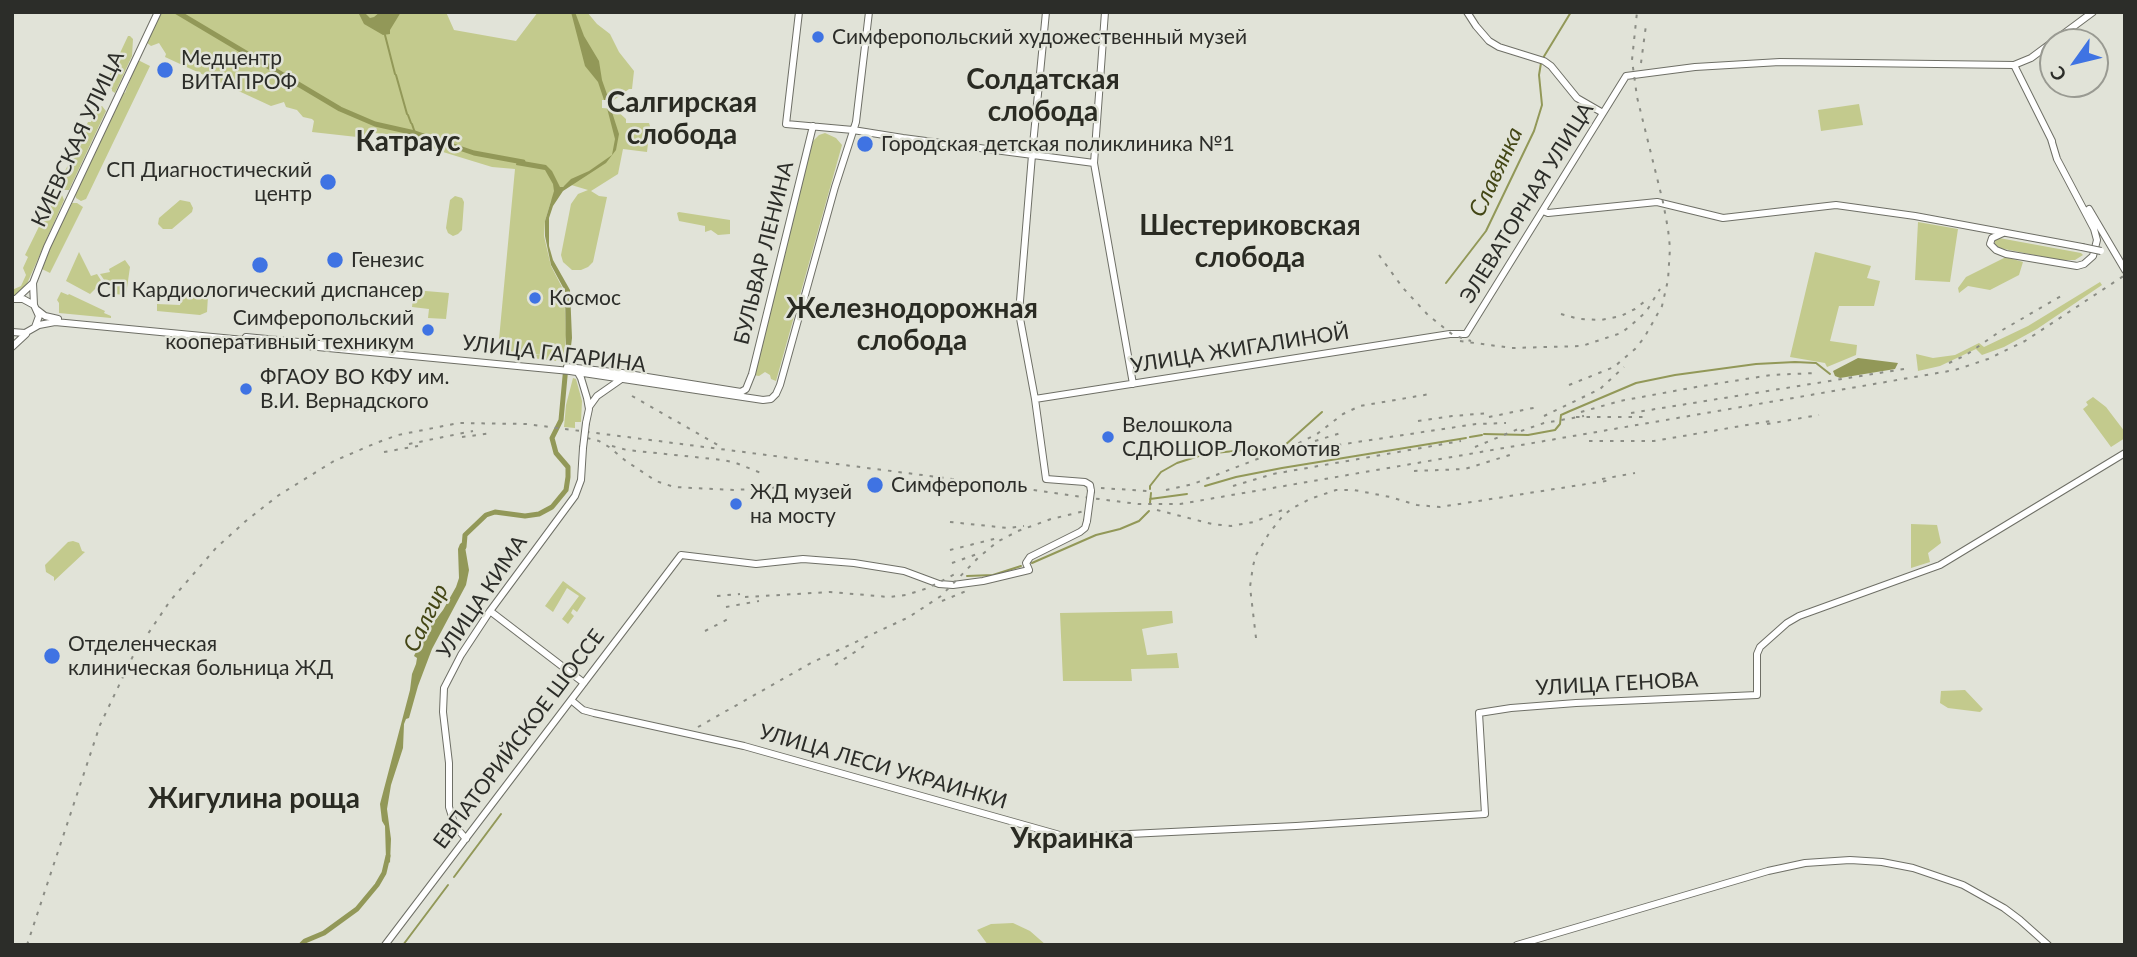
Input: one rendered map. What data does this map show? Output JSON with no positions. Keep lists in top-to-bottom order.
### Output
{
  "streets": {
    "main road": [
      "КИЕВСКАЯ УЛИЦА",
      "ЭЛЕВАТОРНАЯ УЛИЦА",
      "БУЛЬВАР ЛЕНИНА",
      "УЛИЦА ЖИГАЛИНОЙ",
      "УЛИЦА ГАГАРИНА",
      "УЛИЦА КИМА",
      "УЛИЦА ГЕНОВА",
      "ЕВПАТОРИЙСКОЕ ШОССЕ",
      "УЛИЦА ЛЕСИ УКРАИНКИ"
    ]
  },
  "crossings": [
    ["КИЕВСКАЯ УЛИЦА", "УЛИЦА ГАГАРИНА"],
    ["ЭЛЕВАТОРНАЯ УЛИЦА", "УЛИЦА ЖИГАЛИНОЙ"],
    ["БУЛЬВАР ЛЕНИНА", "УЛИЦА ГАГАРИНА"],
    ["УЛИЦА ЖИГАЛИНОЙ", "ЕВПАТОРИЙСКОЕ ШОССЕ"],
    ["УЛИЦА КИМА", "ЕВПАТОРИЙСКОЕ ШОССЕ"],
    ["УЛИЦА ГЕНОВА", "УЛИЦА ЛЕСИ УКРАИНКИ"],
    ["ЕВПАТОРИЙСКОЕ ШОССЕ", "УЛИЦА ЛЕСИ УКРАИНКИ"]
  ],
  "districts": [
    "Солдатская слобода",
    "Салгирская слобода",
    "Катраус",
    "Шестериковская слобода",
    "Железнодорожная слобода",
    "Жигулина роща",
    "Украинка"
  ],
  "water": ["Славянка", "Салгир"],
  "places": [
    "Симферопольский художественный музей",
    "Медцентр ВИТАПРОФ",
    "Городская детская поликлиника №1",
    "СП Диагностический центр",
    "Генезис",
    "СП Кардиологический диспансер",
    "Космос",
    "Симферопольский кооперативный техникум",
    "ФГАОУ ВО КФУ им. В.И. Вернадского",
    "Велошкола СДЮШОР Локомотив",
    "Симферополь",
    "ЖД музей на мосту",
    "Отделенческая клиническая больница ЖД"
  ],
  "north": "bottom left"
}
